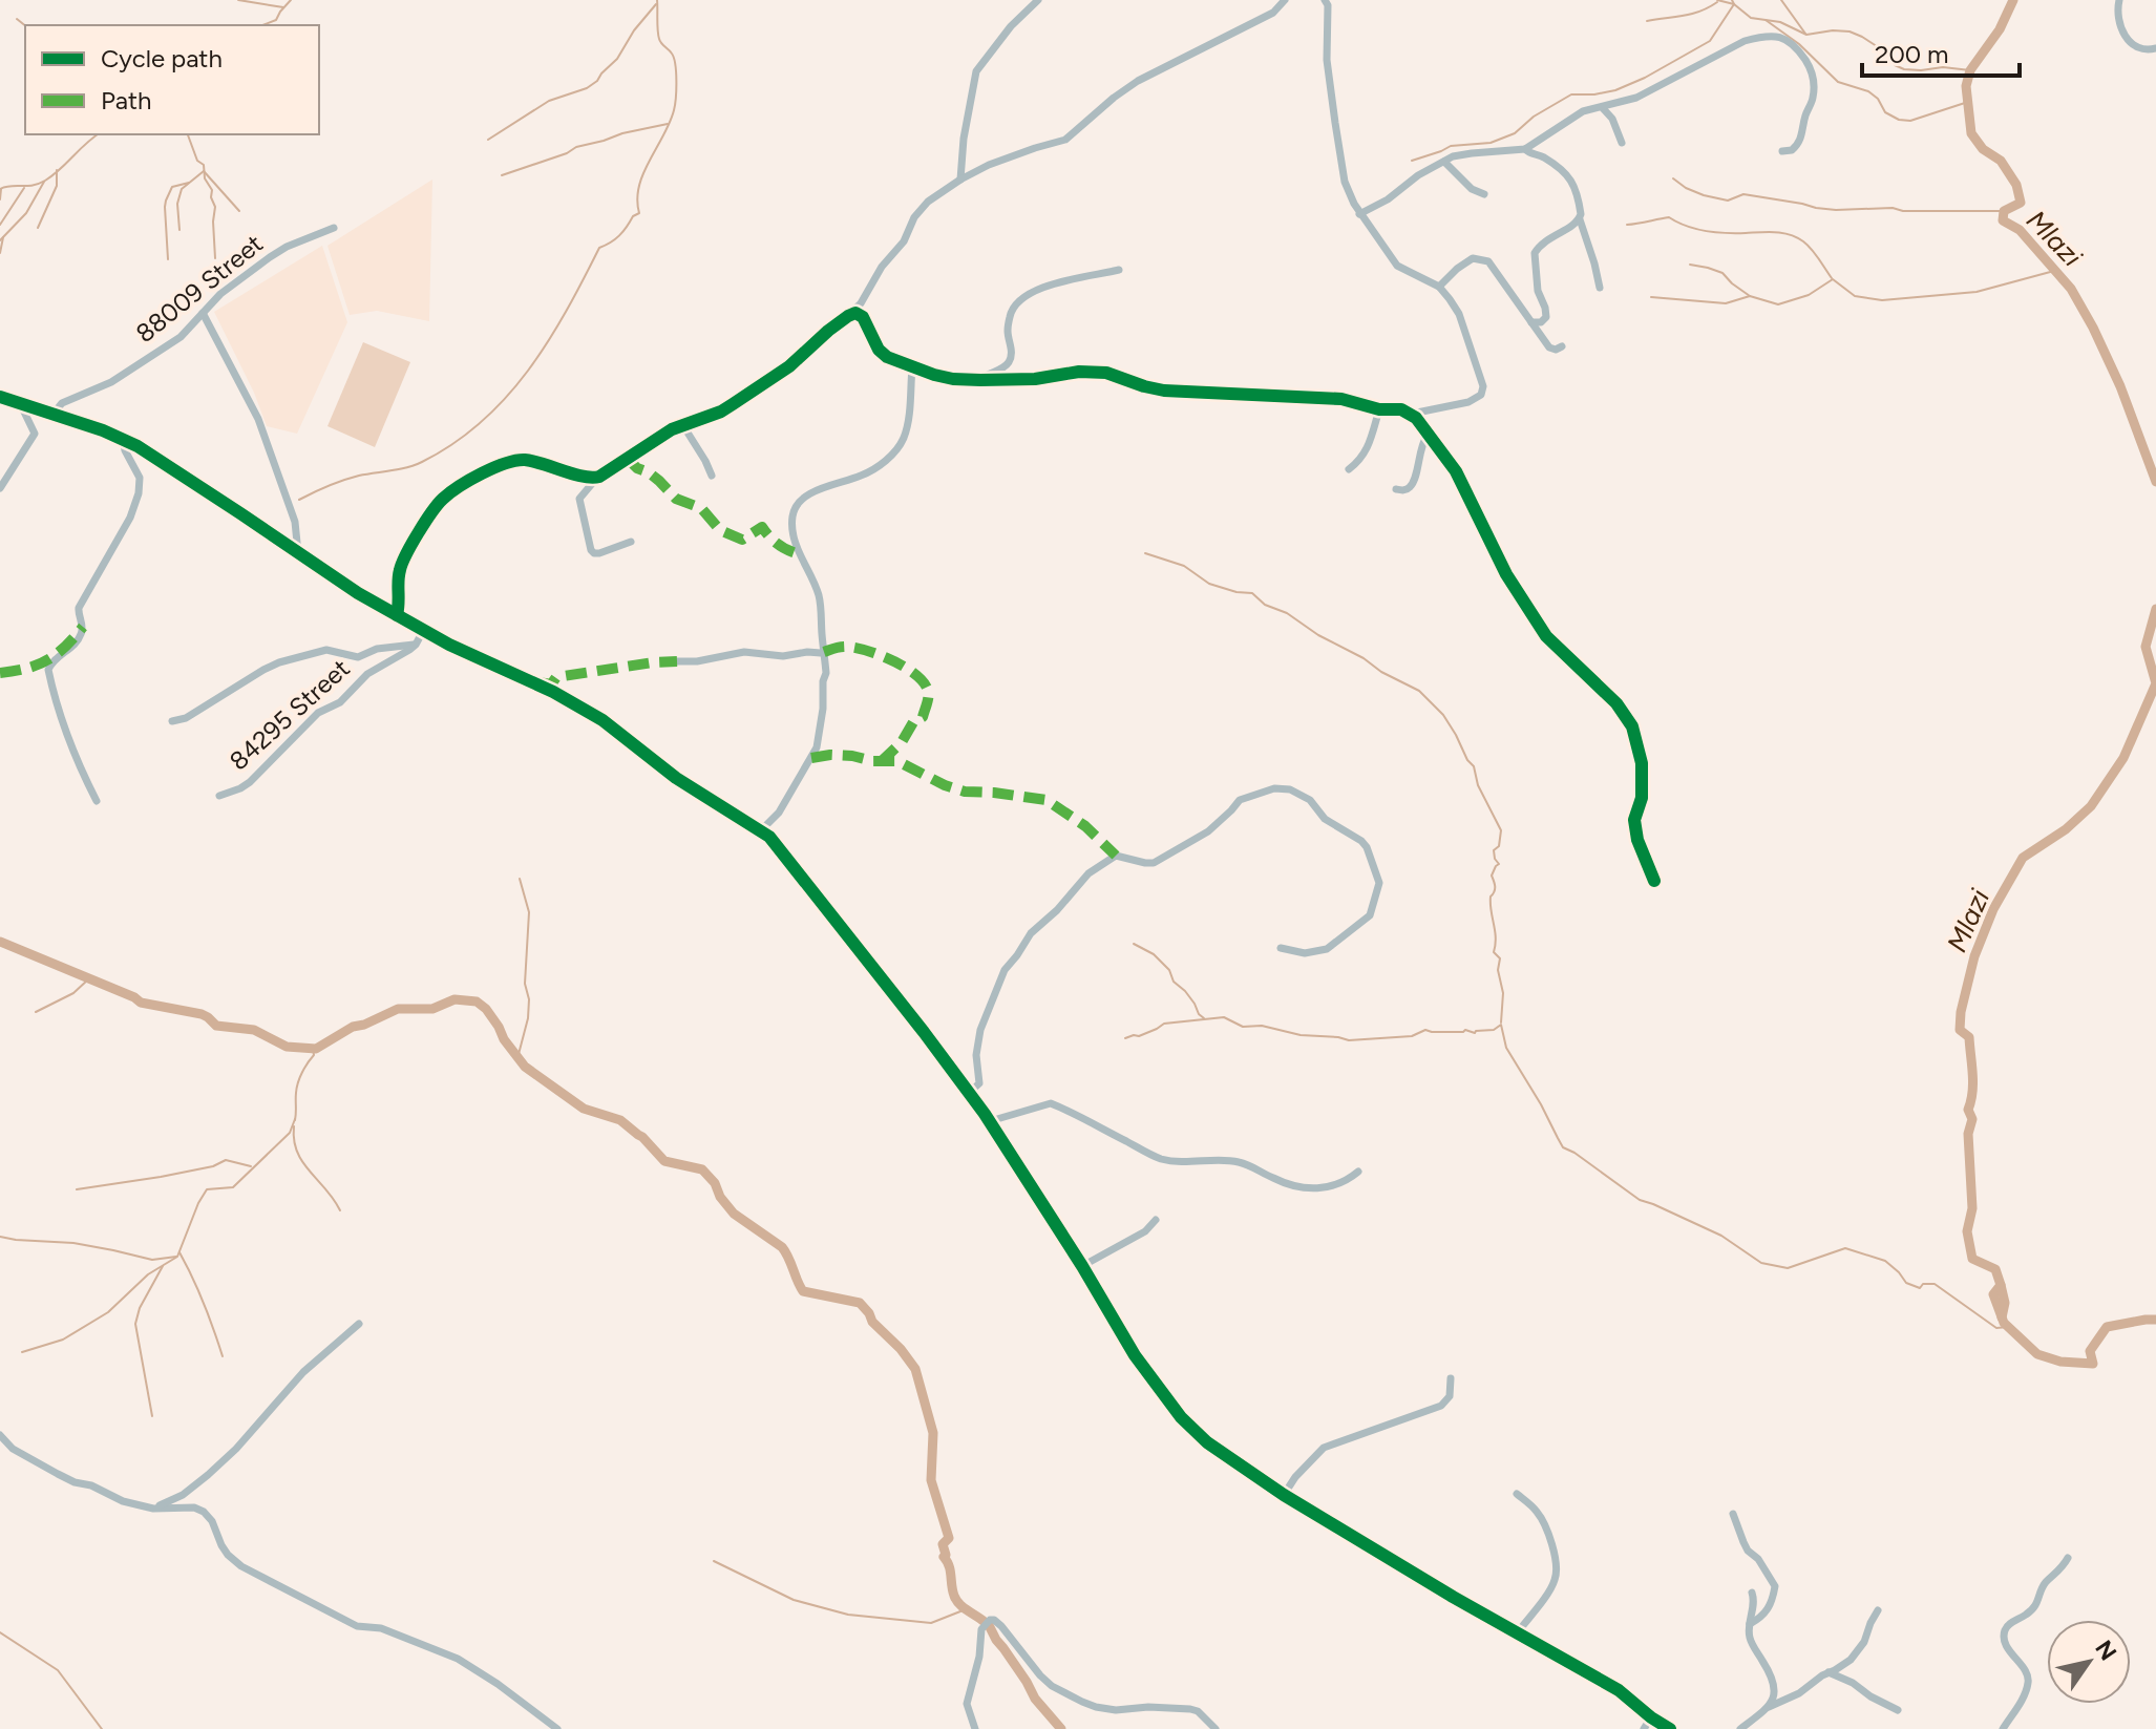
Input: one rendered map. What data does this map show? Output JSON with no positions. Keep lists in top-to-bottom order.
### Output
{
  "streets": {
    "street": ["88009 Street", "84295 Street"]
  },
  "water": ["Mlazi"],
  "legend": ["Cycle path", "Path"],
  "scale_bar": "200 m",
  "north": "top right"
}
